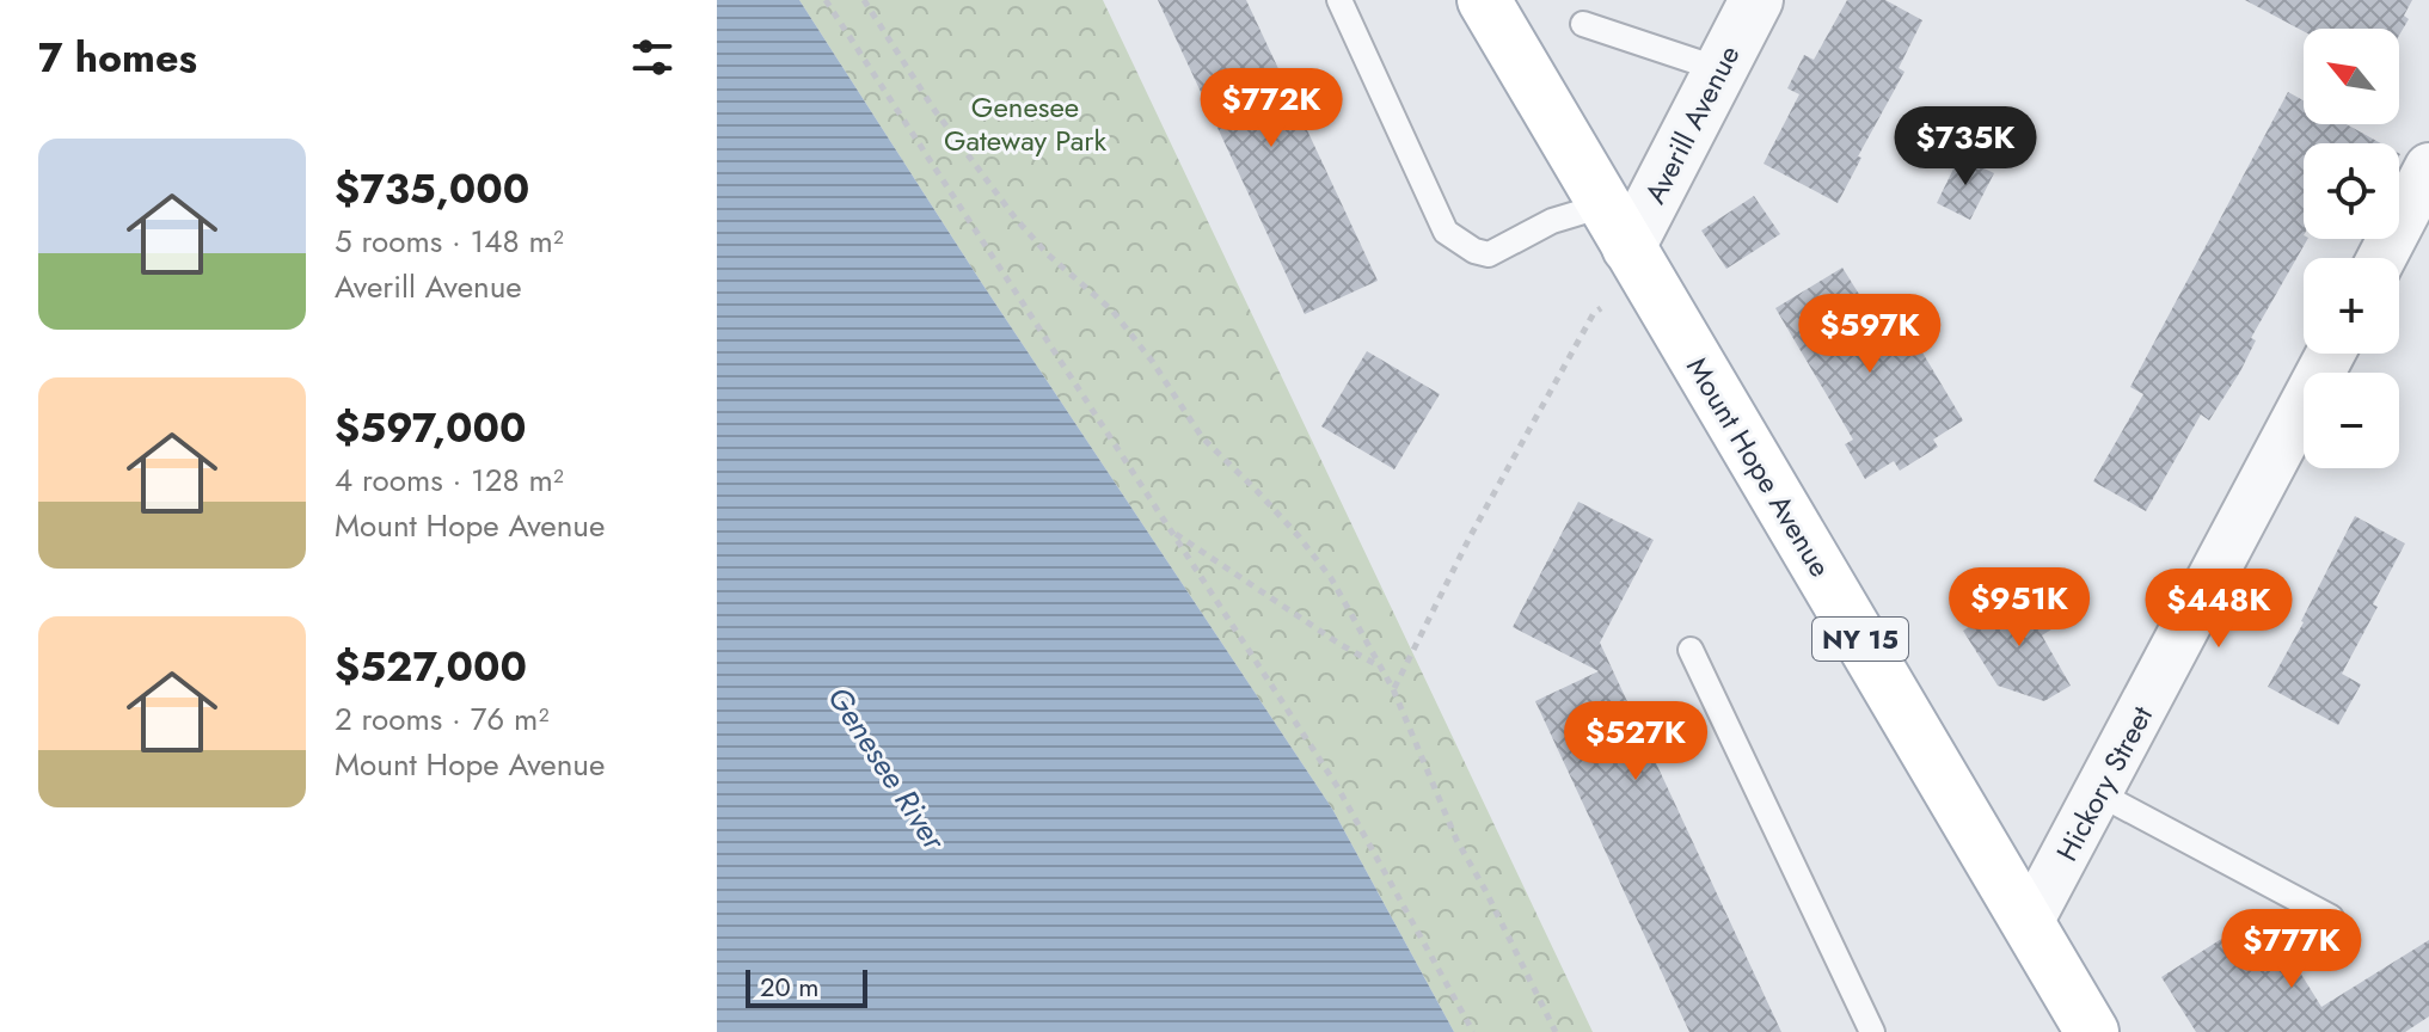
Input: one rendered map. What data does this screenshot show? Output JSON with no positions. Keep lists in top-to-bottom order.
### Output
{
  "streets": {
    "main road": ["Mount Hope Avenue", "NY 15"],
    "street": ["Averill Avenue", "Hickory Street"]
  },
  "crossings": [
    ["Averill Avenue", "Mount Hope Avenue"],
    ["Mount Hope Avenue", "Hickory Street"]
  ],
  "water": ["Genesee River"],
  "parks": ["Genesee Gateway Park"],
  "scale_bar": "20 m",
  "north": "top left",
  "page": {
    "heading": "7 homes",
    "map_buttons": ["+", "−"],
    "price": [
      "$772K",
      "$735K",
      "$597K",
      "$951K",
      "$448K",
      "$527K",
      "$777K"
    ],
    "list": [
      {
        "name": "$735,000",
        "note": "5 rooms · 148 m² · Averill Avenue"
      },
      {
        "name": "$597,000",
        "note": "4 rooms · 128 m² · Mount Hope Avenue"
      },
      {
        "name": "$527,000",
        "note": "2 rooms · 76 m² · Mount Hope Avenue"
      }
    ],
    "scale": "20 m"
  }
}
